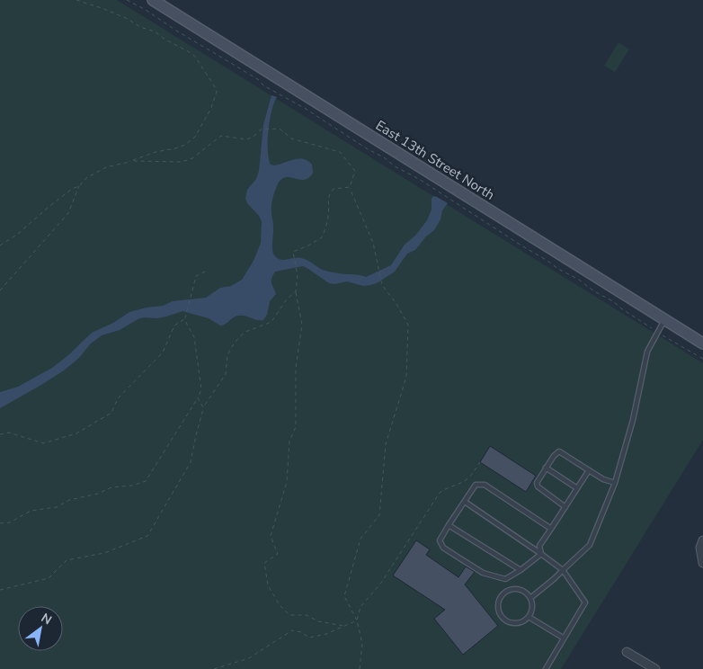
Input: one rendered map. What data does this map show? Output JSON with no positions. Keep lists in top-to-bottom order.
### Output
{
  "streets": {
    "main road": ["East 13th Street North"]
  },
  "north": "top right"
}
